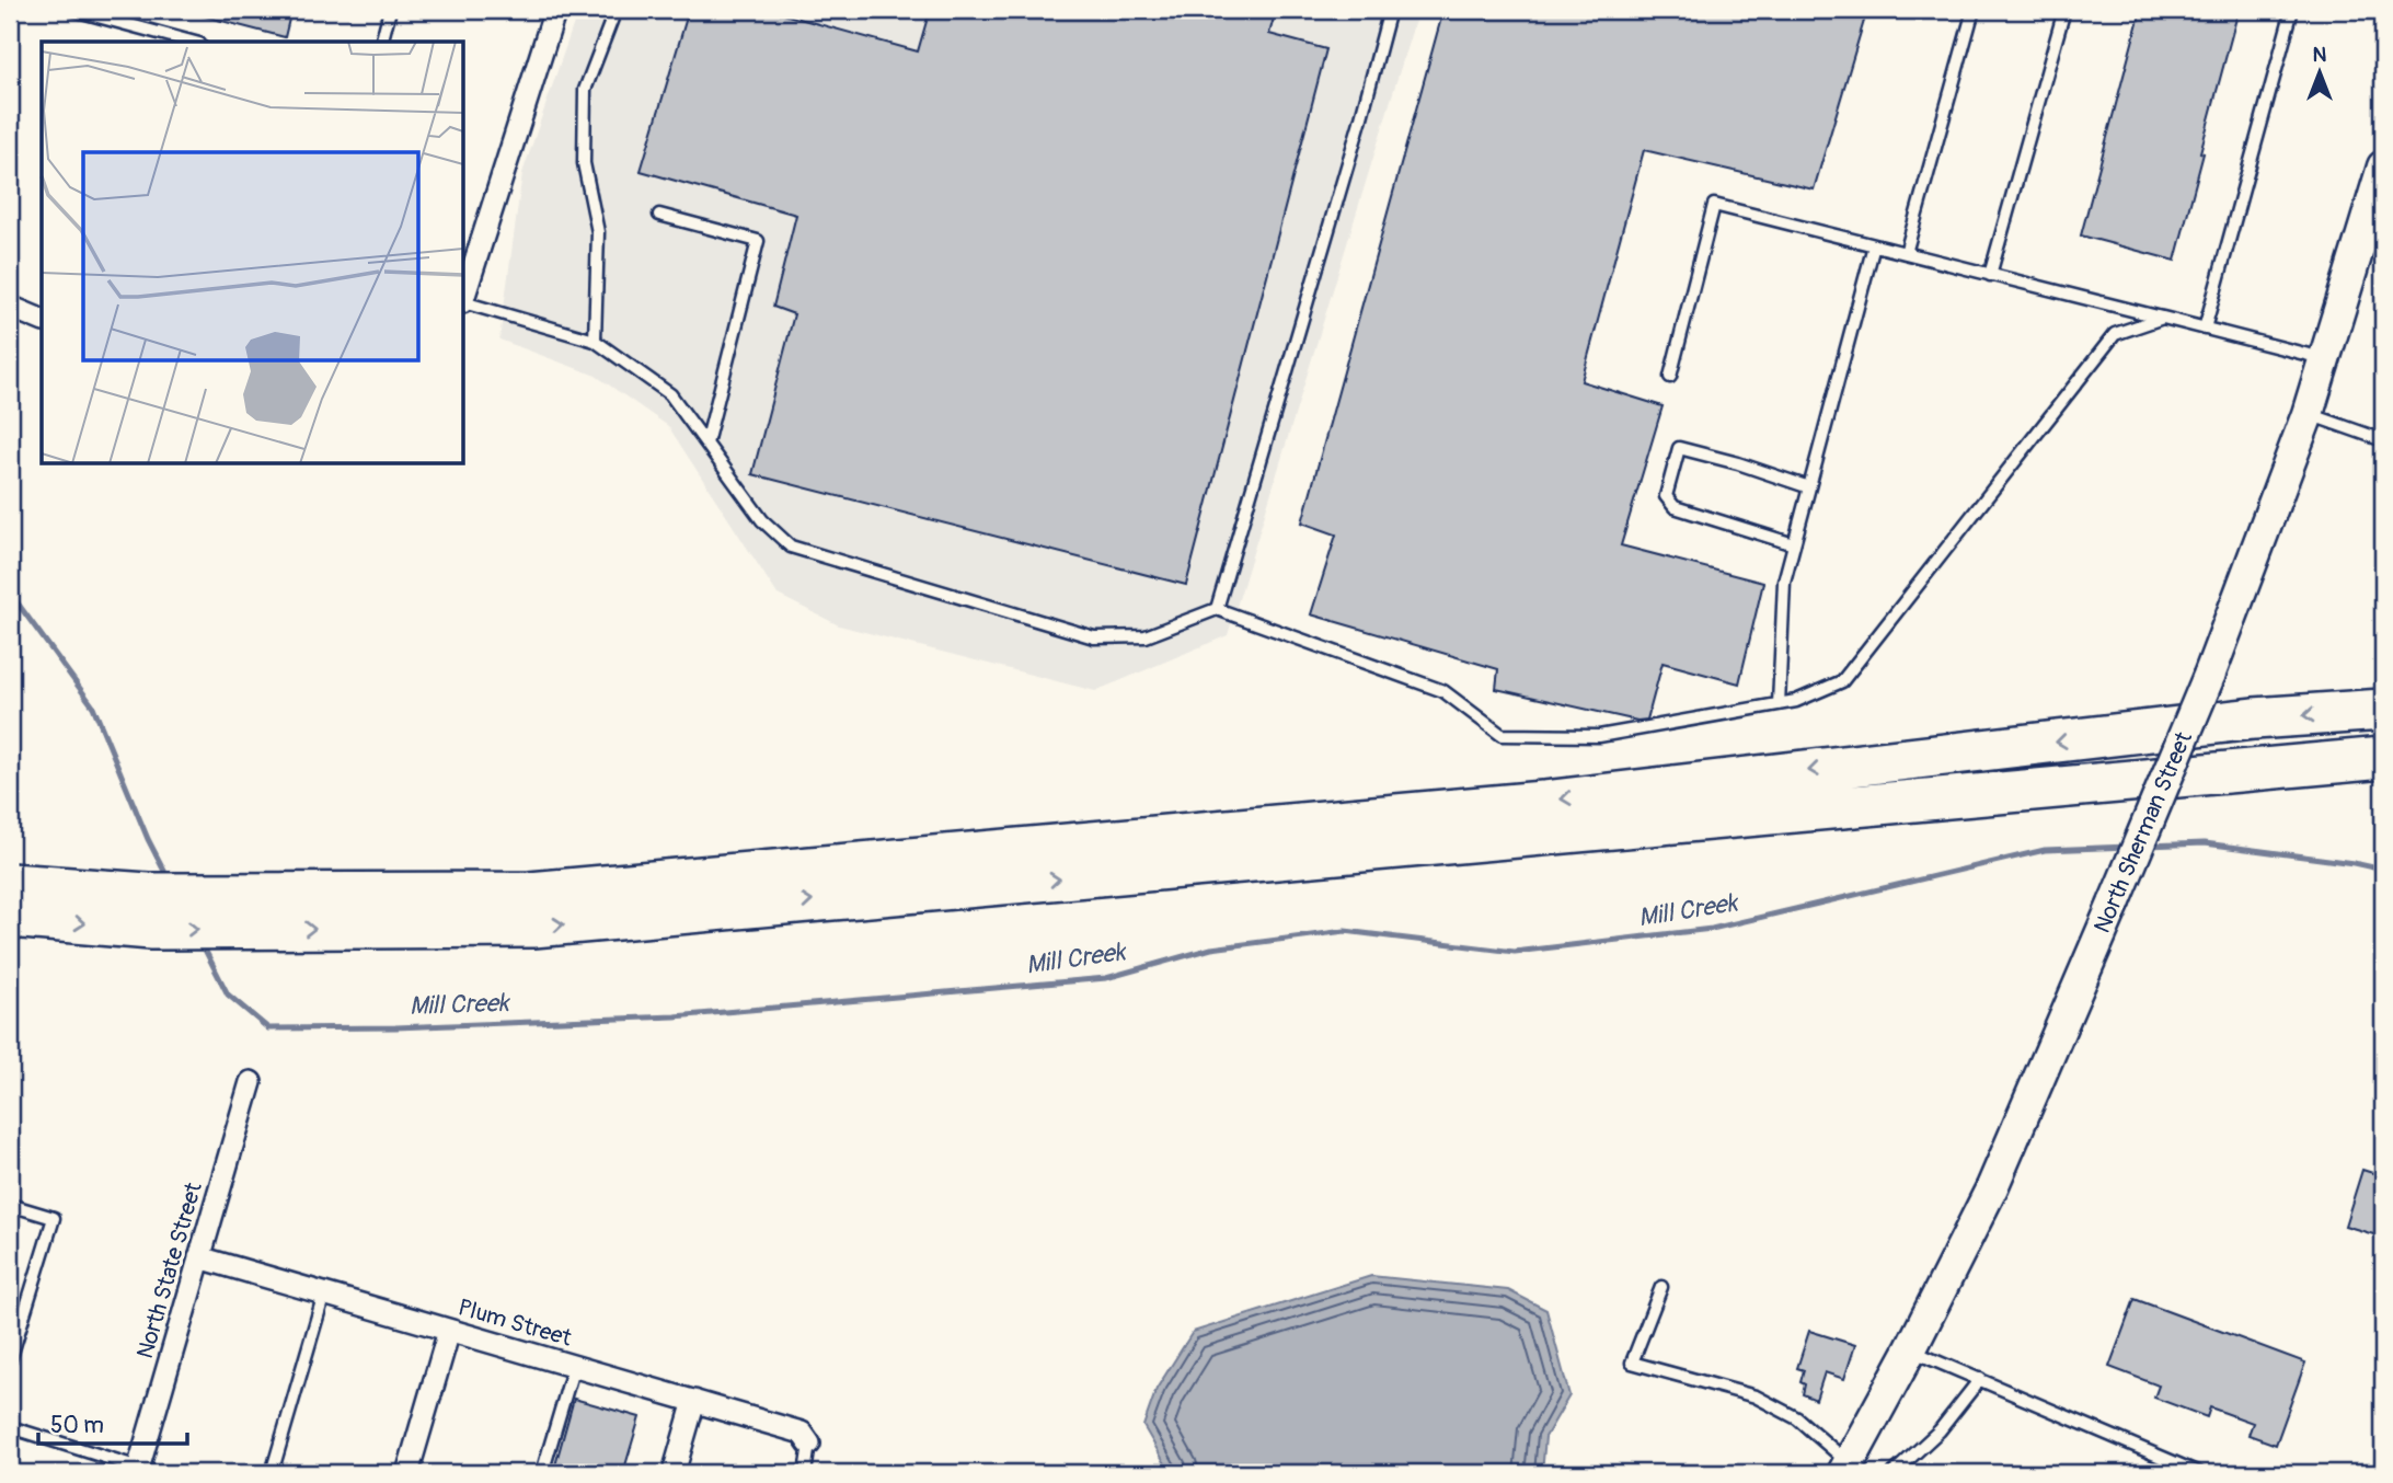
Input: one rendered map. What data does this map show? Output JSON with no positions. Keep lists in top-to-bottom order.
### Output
{
  "streets": {
    "main road": ["North Sherman Street"],
    "street": ["North State Street", "Plum Street"]
  },
  "crossings": [
    ["North State Street", "Plum Street"]
  ],
  "water": ["Mill Creek"],
  "scale_bar": "50 m",
  "north": "top"
}
